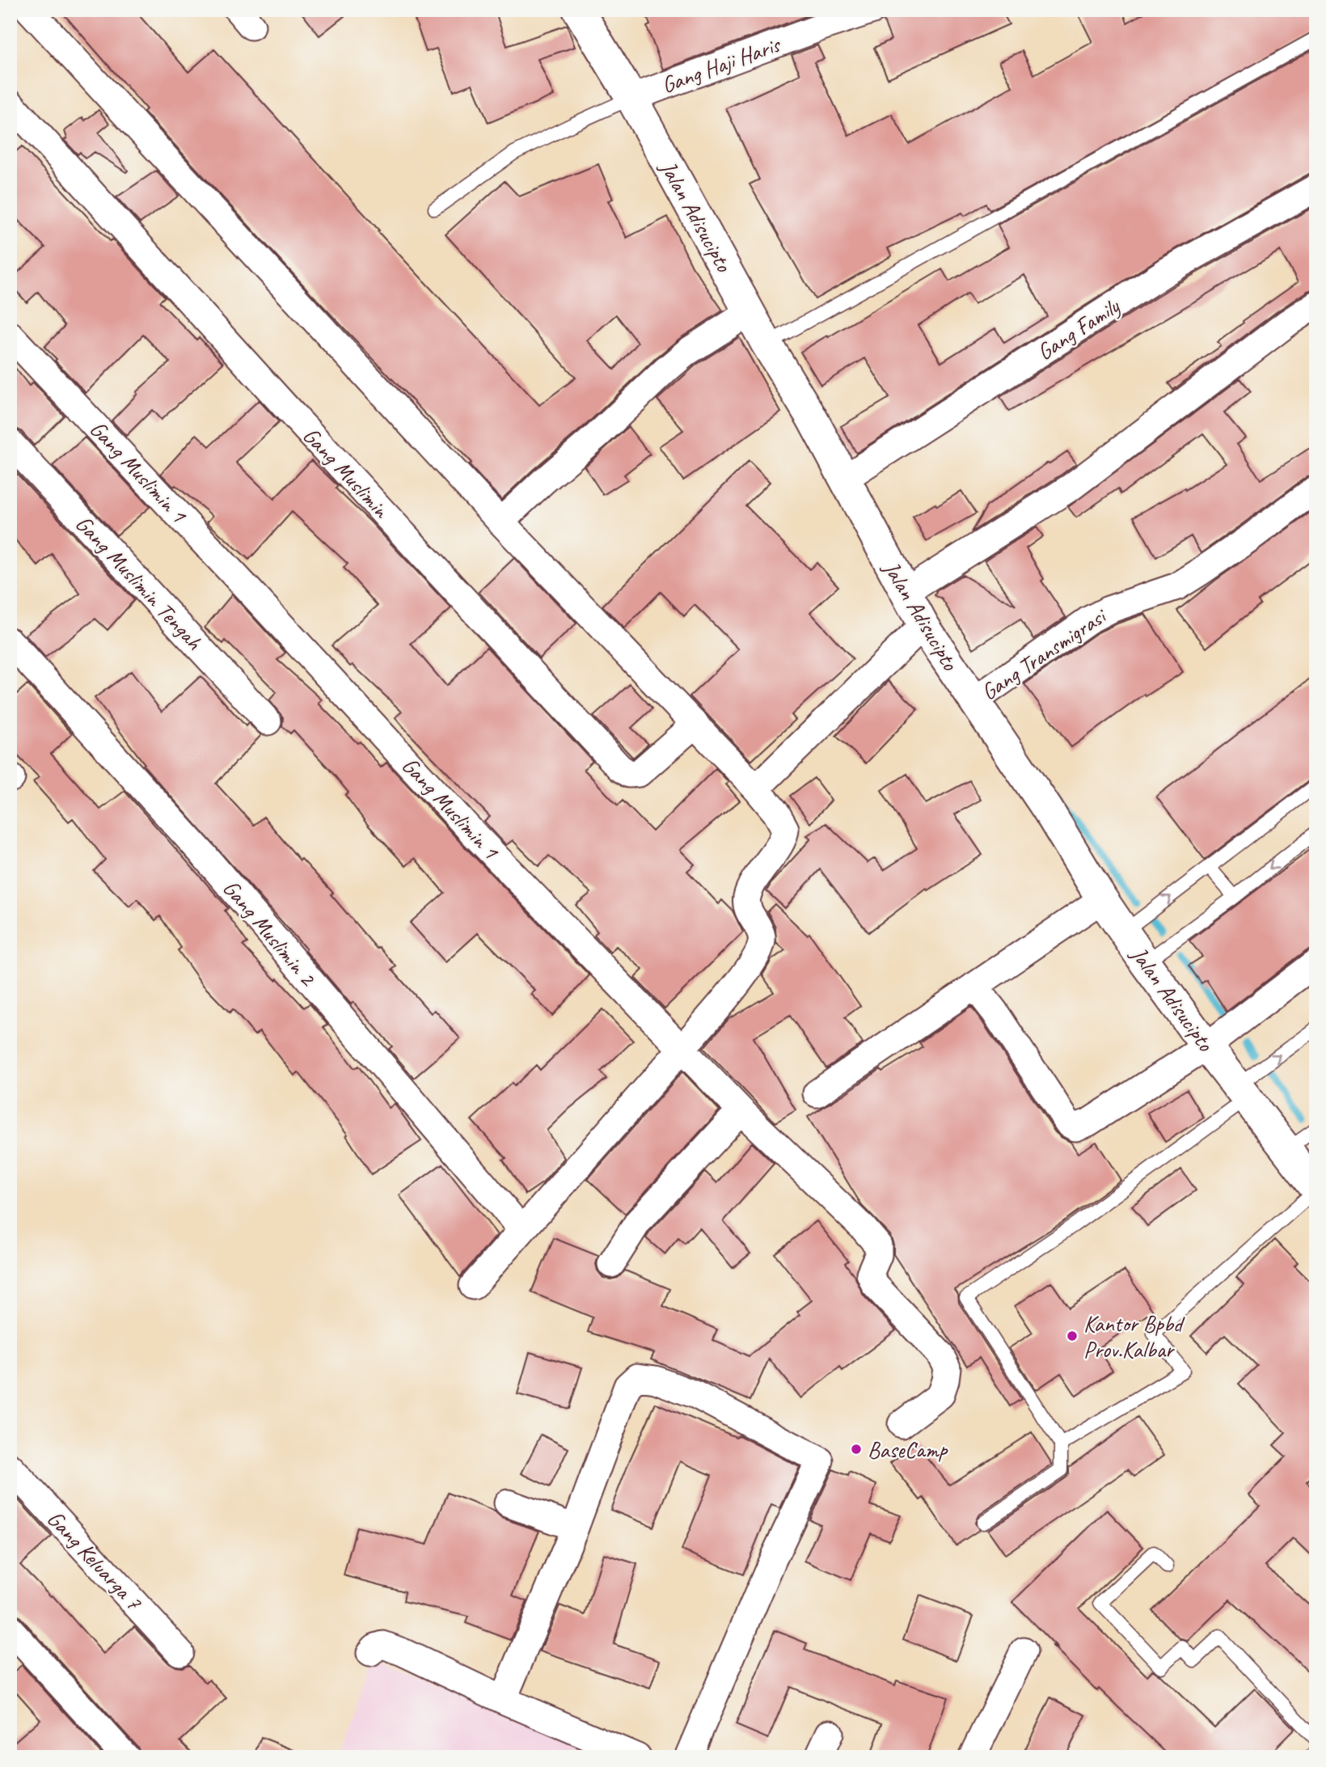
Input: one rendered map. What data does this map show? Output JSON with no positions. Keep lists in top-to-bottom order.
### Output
{
  "streets": {
    "main road": ["Jalan Adisucipto"],
    "street": [
      "Gang Haji Haris",
      "Gang Family",
      "Gang Muslimin 1",
      "Gang Muslimin",
      "Gang Muslimin Tengah",
      "Gang Transmigrasi",
      "Gang Muslimin 2",
      "Gang Keluarga 7"
    ]
  },
  "crossings": [
    ["Gang Haji Haris", "Jalan Adisucipto"],
    ["Jalan Adisucipto", "Gang Family"],
    ["Jalan Adisucipto", "Gang Transmigrasi"]
  ],
  "places": ["Kantor Bpbd Prov.Kalbar", "BaseCamp"]
}
